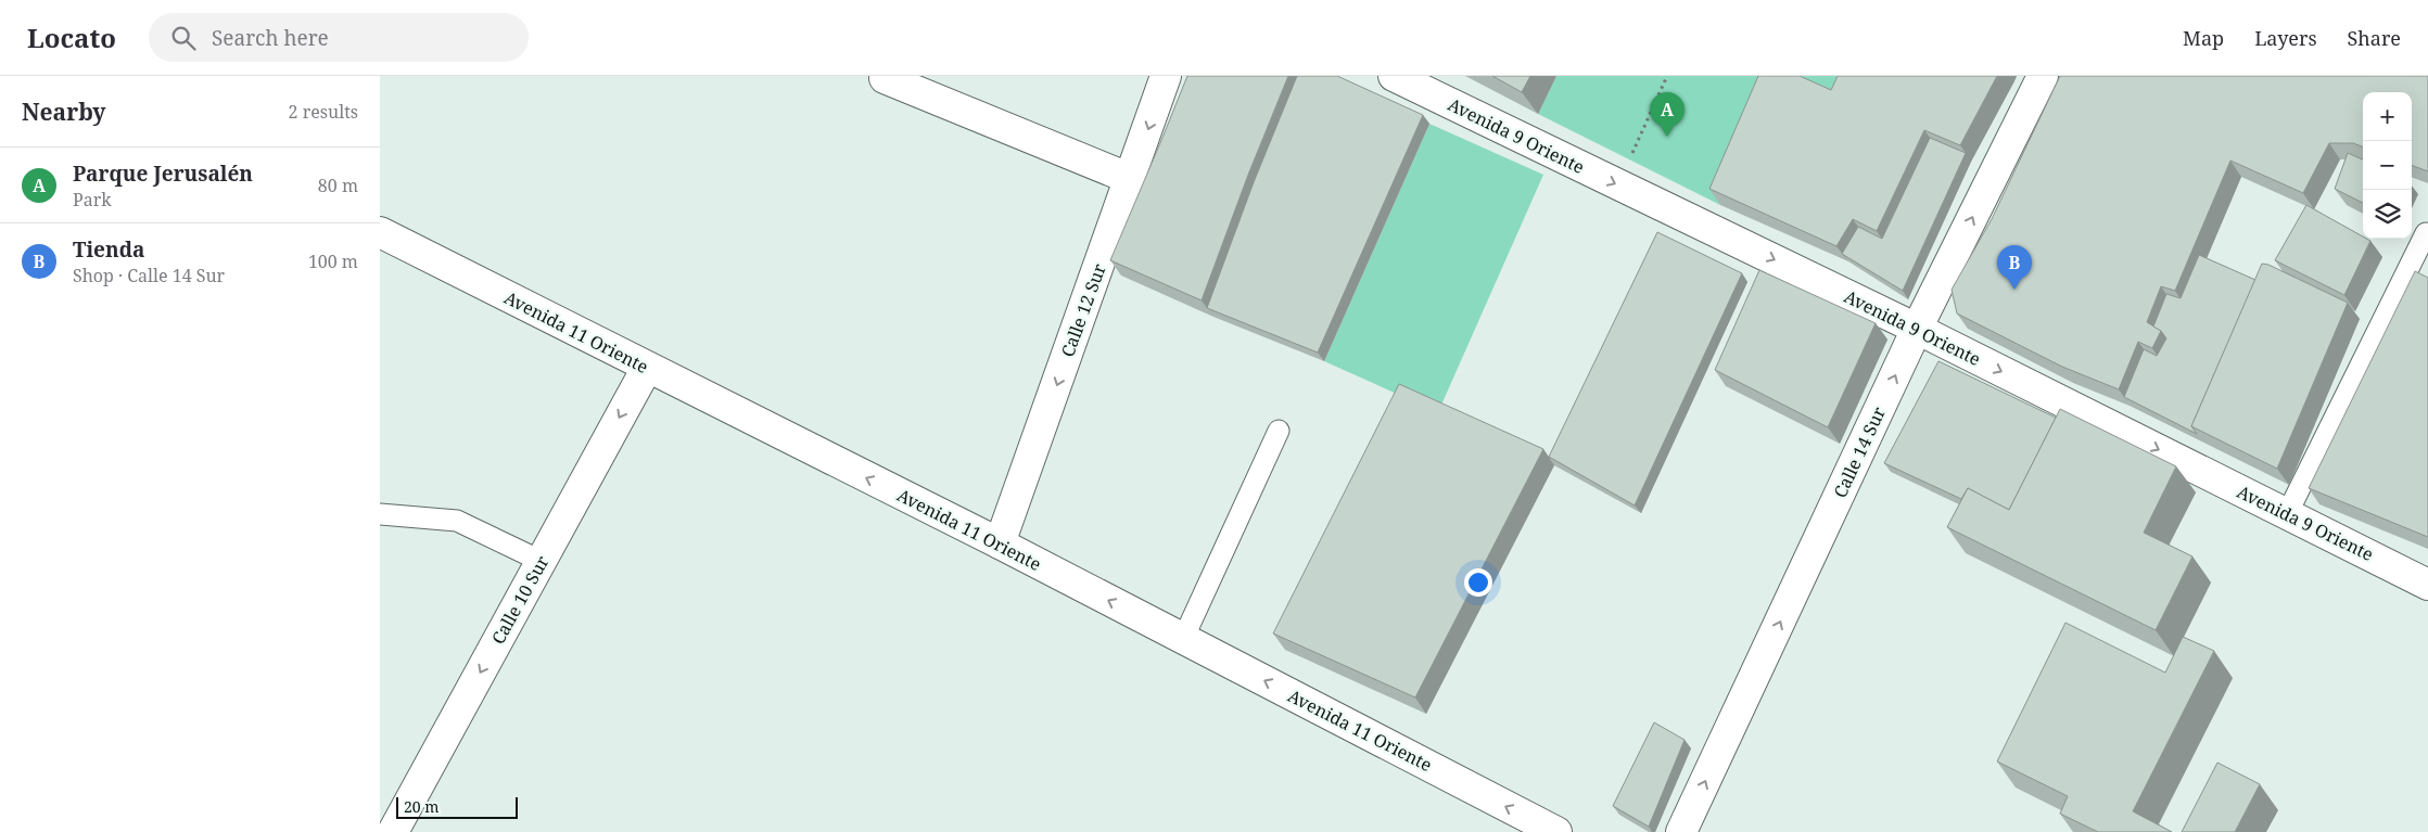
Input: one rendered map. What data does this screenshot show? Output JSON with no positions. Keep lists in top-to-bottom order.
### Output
{
  "streets": {
    "street": [
      "Avenida 9 Oriente",
      "Calle 12 Sur",
      "Avenida 11 Oriente",
      "Calle 14 Sur",
      "Calle 10 Sur"
    ]
  },
  "crossings": [
    ["Avenida 9 Oriente", "Calle 14 Sur"],
    ["Calle 12 Sur", "Avenida 11 Oriente"],
    ["Avenida 11 Oriente", "Calle 10 Sur"]
  ],
  "one_way": [
    "Avenida 9 Oriente",
    "Calle 12 Sur",
    "Avenida 11 Oriente",
    "Calle 14 Sur",
    "Calle 10 Sur"
  ],
  "scale_bar": "20 m",
  "page": {
    "header": "Locato",
    "search": "Search here",
    "nav": ["Map", "Layers", "Share"],
    "heading": ["Nearby", "2 results"],
    "map_buttons": ["+", "−"],
    "pins": ["A", "B"],
    "list": [
      {
        "mark": "A",
        "name": "Parque Jerusalén",
        "note": "Park",
        "value": "80 m"
      },
      {
        "mark": "B",
        "name": "Tienda",
        "note": "Shop · Calle 14 Sur",
        "value": "100 m"
      }
    ],
    "scale": "20 m"
  }
}
